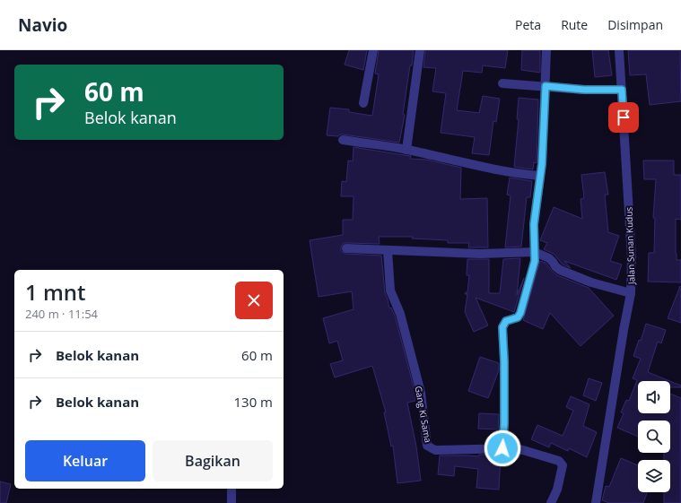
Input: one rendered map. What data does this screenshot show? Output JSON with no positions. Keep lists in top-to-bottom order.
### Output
{
  "streets": {
    "street": ["Jalan Sunan Kudus", "Gang Ki Sama"]
  },
  "page": {
    "header": "Navio",
    "nav": ["Peta", "Rute", "Disimpan"],
    "turn": ["60 m", "Belok kanan"],
    "heading": ["1 mnt", "240 m · 11:54"],
    "list": [
      {
        "name": "Belok kanan",
        "value": "60 m"
      },
      {
        "name": "Belok kanan",
        "value": "130 m"
      }
    ],
    "buttons": ["Keluar", "Bagikan"]
  }
}
